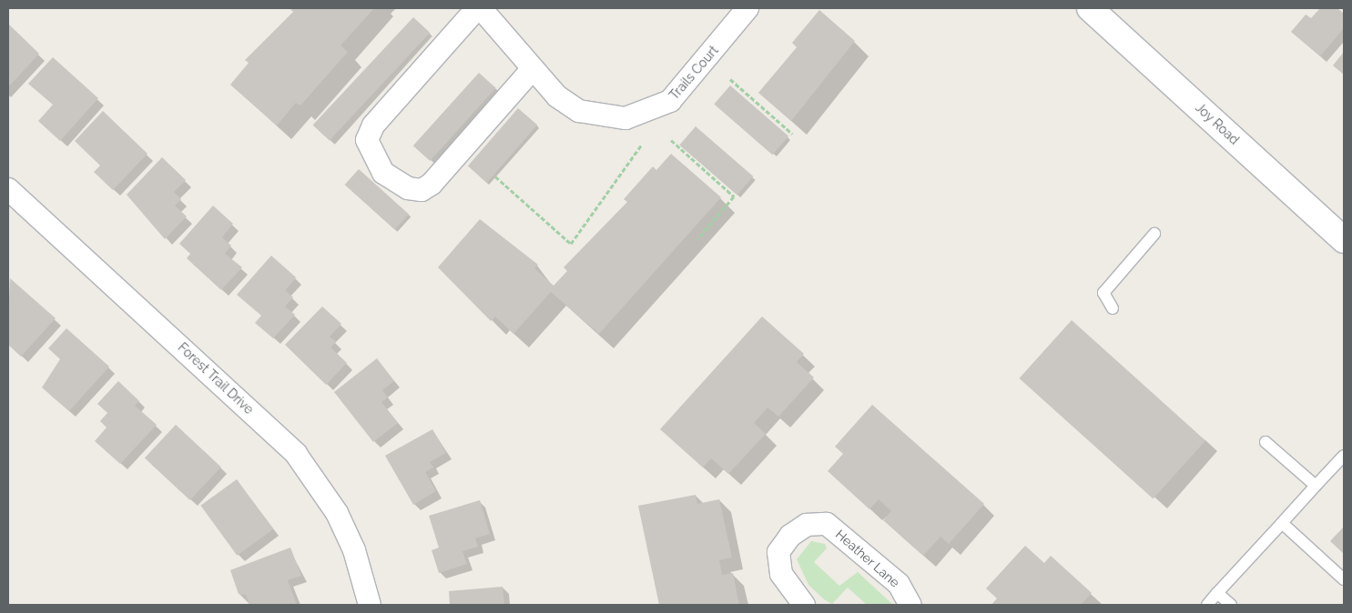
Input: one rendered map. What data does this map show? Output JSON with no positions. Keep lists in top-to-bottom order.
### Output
{
  "streets": {
    "street": [
      "Trails Court",
      "Joy Road",
      "Forest Trail Drive",
      "Heather Lane"
    ]
  }
}
